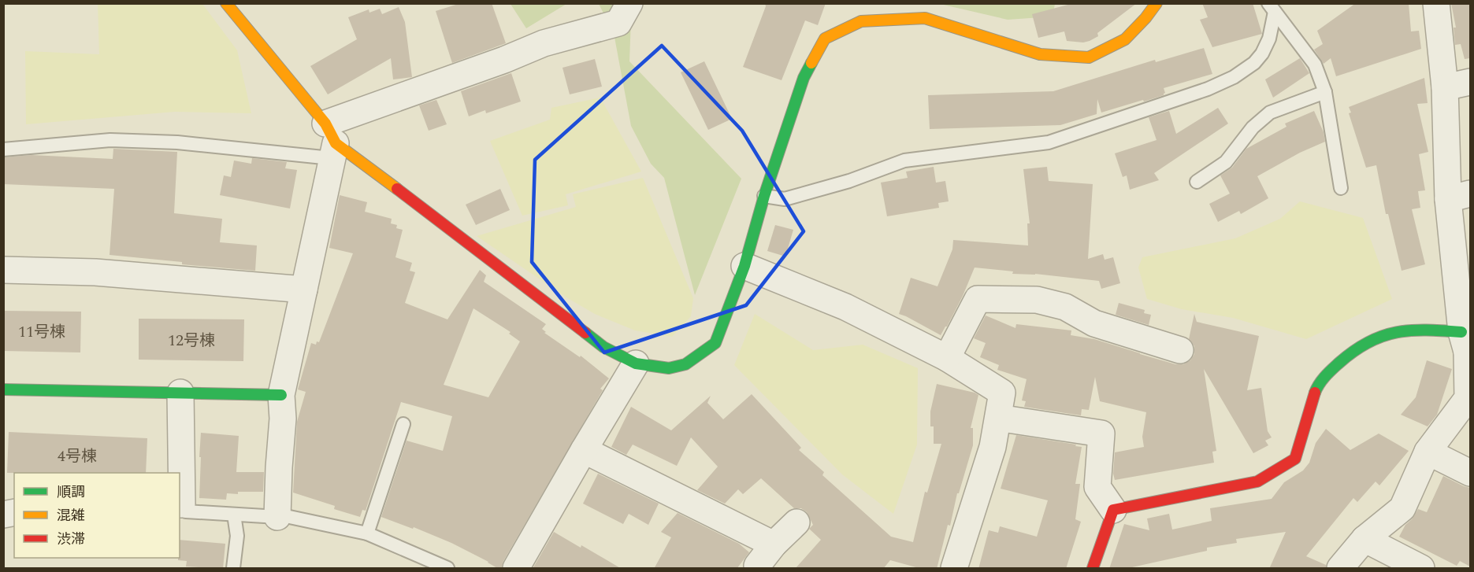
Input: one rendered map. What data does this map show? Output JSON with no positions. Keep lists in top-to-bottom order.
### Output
{
  "house_numbers": ["11号棟", "12号棟", "4号棟"],
  "legend": ["順調", "混雑", "渋滞"]
}
